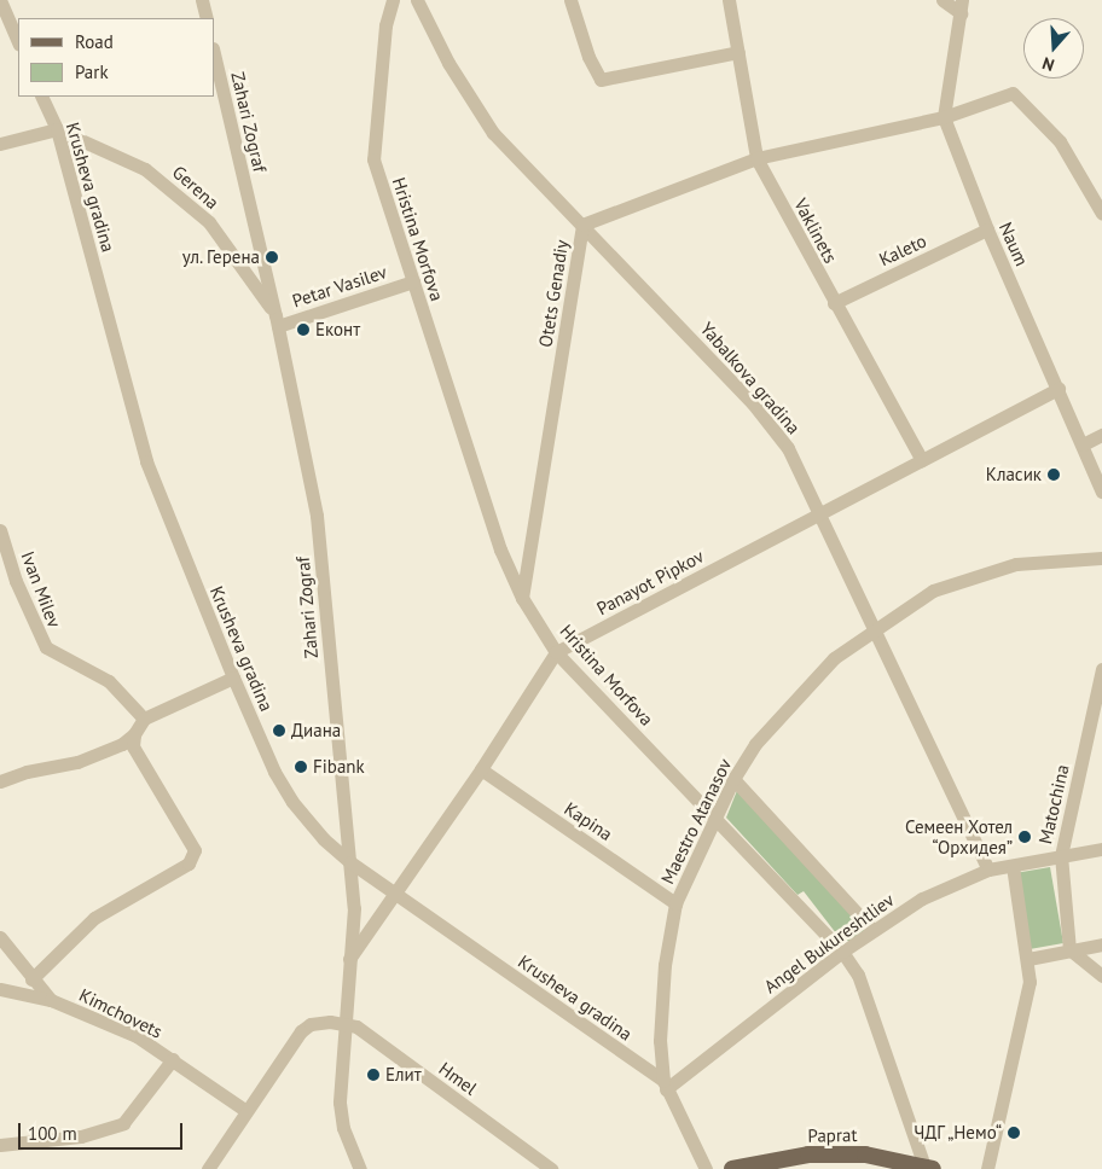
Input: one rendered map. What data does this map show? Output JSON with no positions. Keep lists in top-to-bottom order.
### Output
{
  "streets": {
    "main road": ["Paprat"],
    "street": [
      "Zahari Zograf",
      "Krusheva gradina",
      "Gerena",
      "Vaklinets",
      "Hristina Morfova",
      "Naum",
      "Kaleto",
      "Petar Vasilev",
      "Otets Genadiy",
      "Yabalkova gradina",
      "Panayot Pipkov",
      "Ivan Milev",
      "Matochina",
      "Kapina",
      "Maestro Atanasov",
      "Angel Bukureshtliev",
      "Kimchovets",
      "Hmel"
    ]
  },
  "crossings": [
    ["Zahari Zograf", "Krusheva gradina"],
    ["Zahari Zograf", "Gerena"],
    ["Zahari Zograf", "Petar Vasilev"],
    ["Zahari Zograf", "Panayot Pipkov"],
    ["Zahari Zograf", "Hmel"],
    ["Krusheva gradina", "Gerena"],
    ["Krusheva gradina", "Panayot Pipkov"],
    ["Krusheva gradina", "Maestro Atanasov"],
    ["Krusheva gradina", "Angel Bukureshtliev"],
    ["Gerena", "Petar Vasilev"],
    ["Vaklinets", "Kaleto"],
    ["Vaklinets", "Otets Genadiy"],
    ["Vaklinets", "Panayot Pipkov"],
    ["Hristina Morfova", "Petar Vasilev"],
    ["Hristina Morfova", "Otets Genadiy"],
    ["Hristina Morfova", "Panayot Pipkov"],
    ["Hristina Morfova", "Maestro Atanasov"],
    ["Hristina Morfova", "Angel Bukureshtliev"],
    ["Hristina Morfova", "Paprat"],
    ["Naum", "Kaleto"],
    ["Naum", "Otets Genadiy"],
    ["Naum", "Panayot Pipkov"],
    ["Otets Genadiy", "Yabalkova gradina"],
    ["Yabalkova gradina", "Panayot Pipkov"],
    ["Yabalkova gradina", "Maestro Atanasov"],
    ["Yabalkova gradina", "Angel Bukureshtliev"],
    ["Panayot Pipkov", "Kapina"],
    ["Matochina", "Angel Bukureshtliev"],
    ["Kapina", "Maestro Atanasov"],
    ["Maestro Atanasov", "Angel Bukureshtliev"]
  ],
  "places": [
    "ул. Герена",
    "Еконт",
    "Класик",
    "Диана",
    "Fibank",
    "Семеен Хотел “Орхидея”",
    "Елит",
    "ЧДГ „Немо“"
  ],
  "legend": ["Road", "Park"],
  "scale_bar": "100 m",
  "north": "bottom"
}
